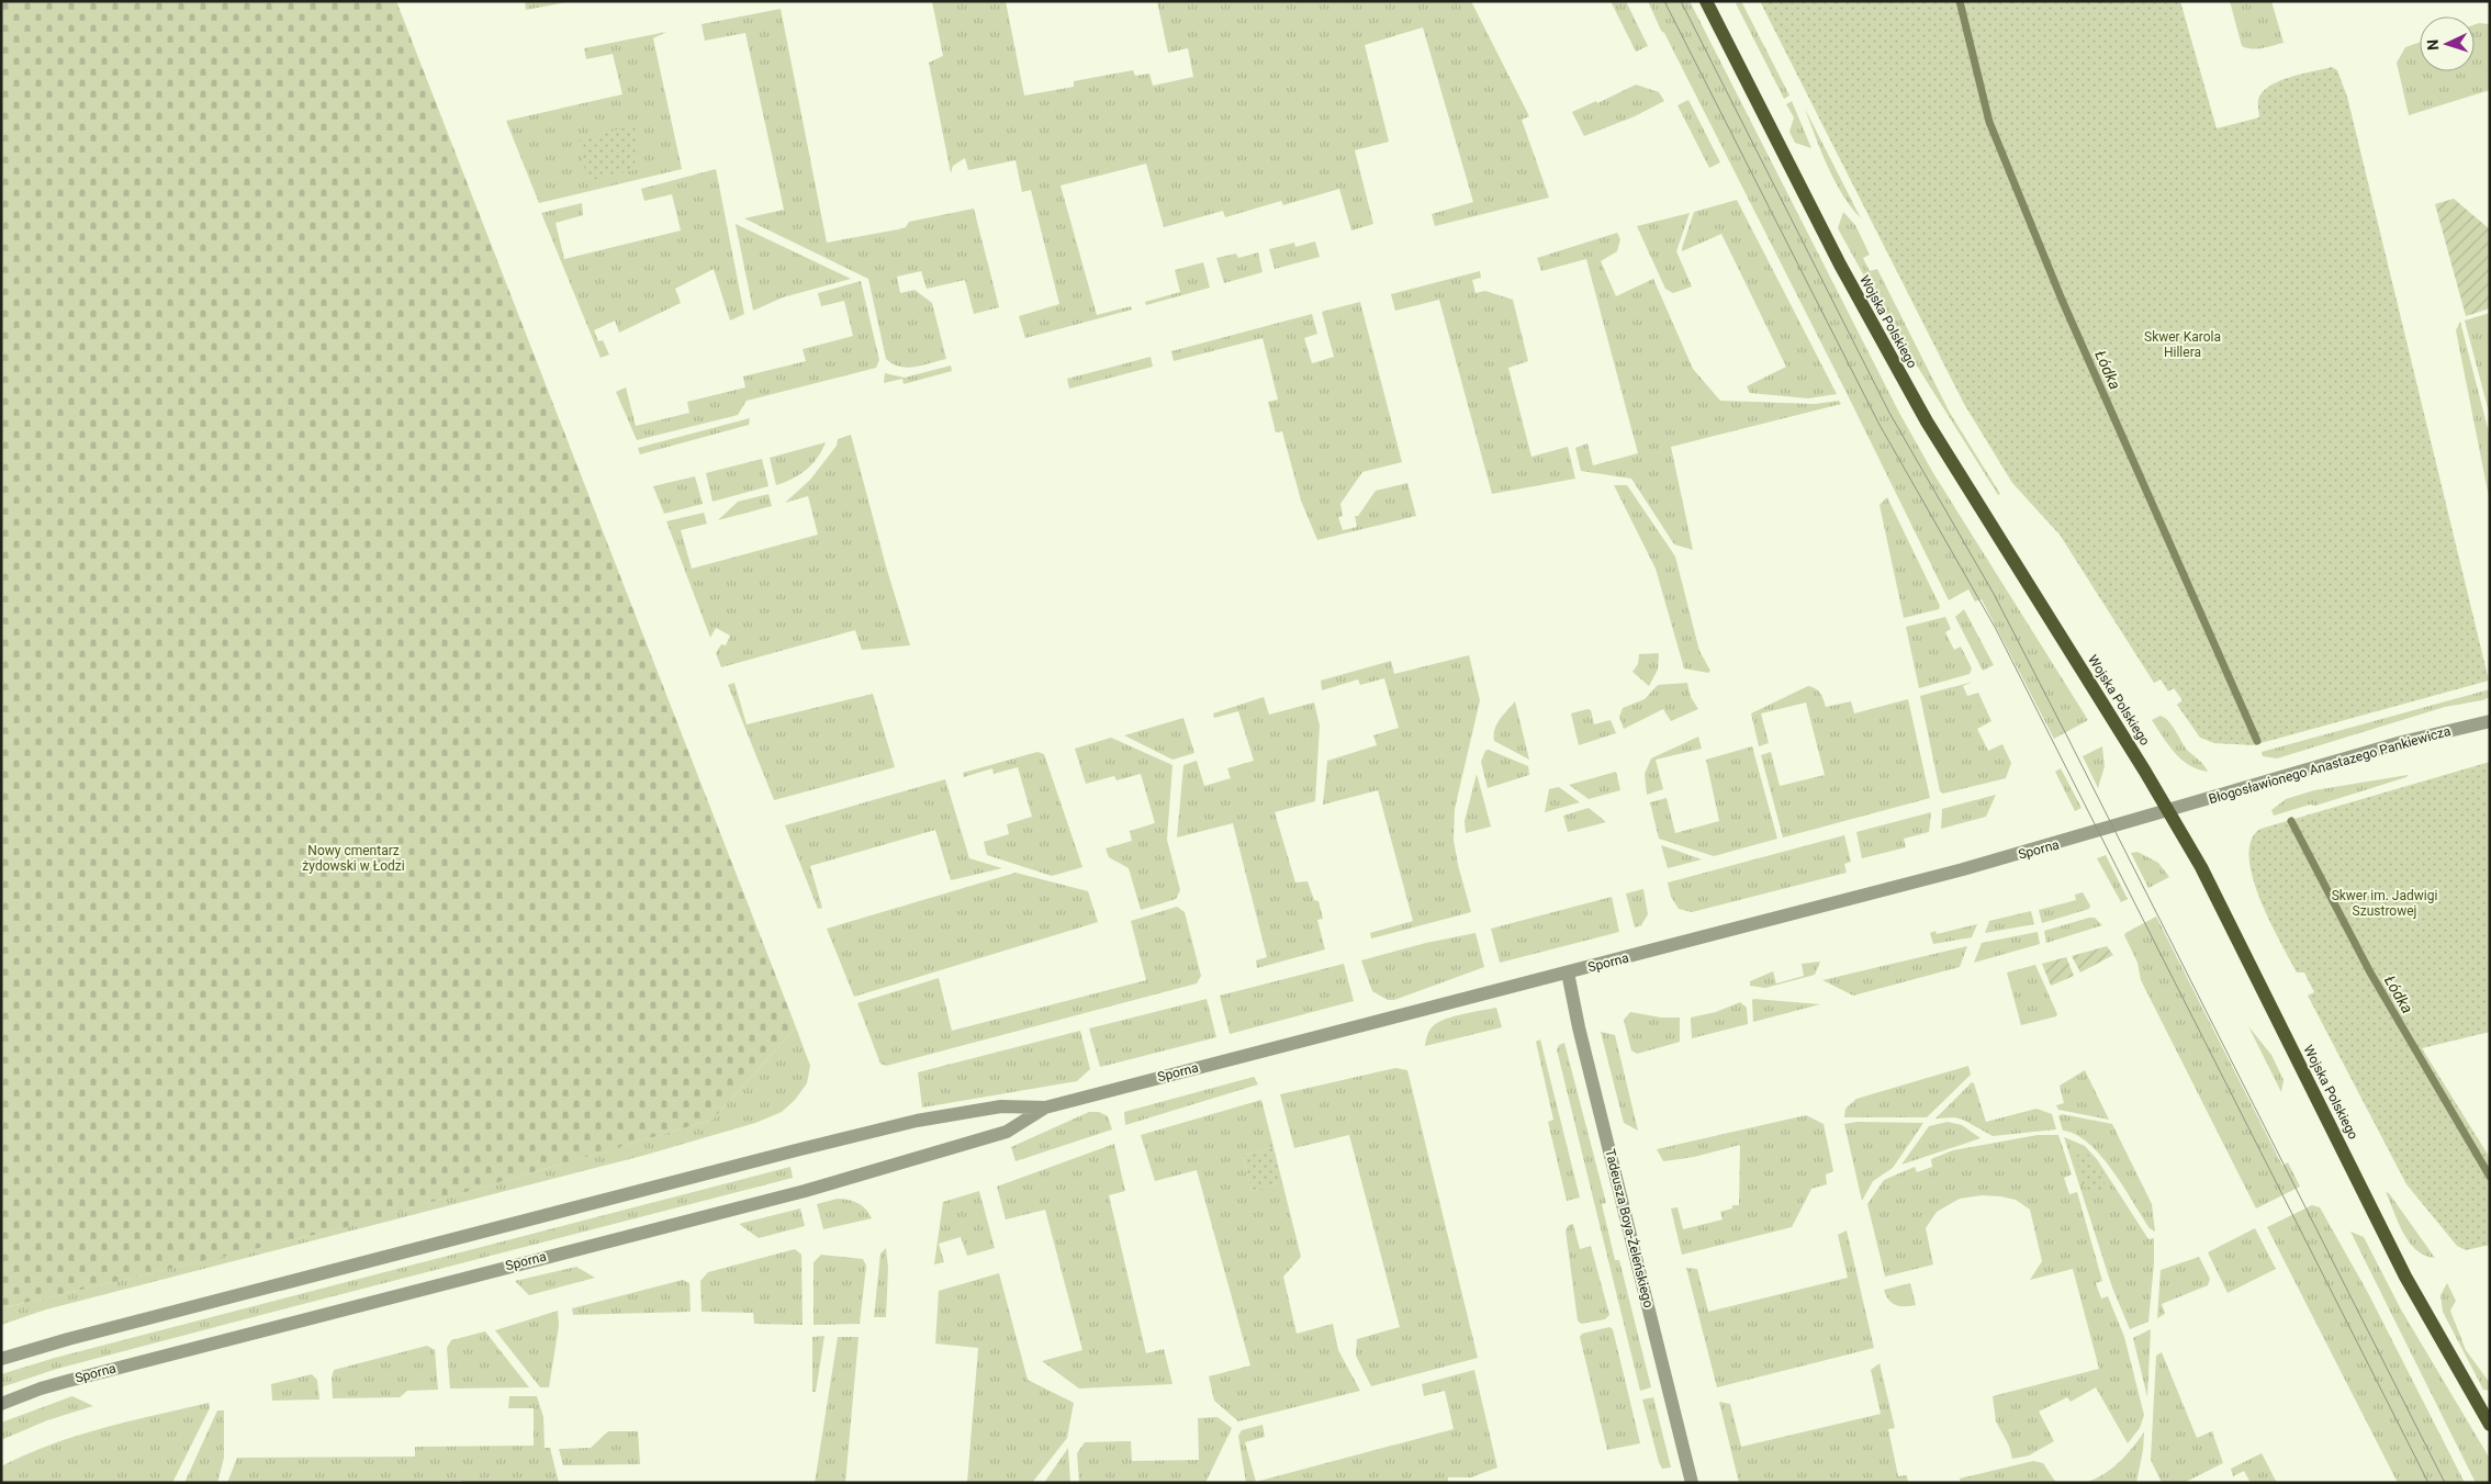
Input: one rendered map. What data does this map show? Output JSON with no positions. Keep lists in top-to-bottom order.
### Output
{
  "streets": {
    "main road": ["Wojska Polskiego"],
    "street": ["Błogosławionego Anastazego Pankiewicza", "Sporna", "Tadeusza Boya-Żeleńskiego"]
  },
  "crossings": [
    ["Wojska Polskiego", "Błogosławionego Anastazego Pankiewicza"],
    ["Wojska Polskiego", "Sporna"],
    ["Błogosławionego Anastazego Pankiewicza", "Sporna"],
    ["Sporna", "Tadeusza Boya-Żeleńskiego"]
  ],
  "water": ["Łódka"],
  "parks": ["Skwer Karola Hillera", "Nowy cmentarz żydowski w Łodzi", "Skwer im. Jadwigi Szustrowej"],
  "north": "left"
}
